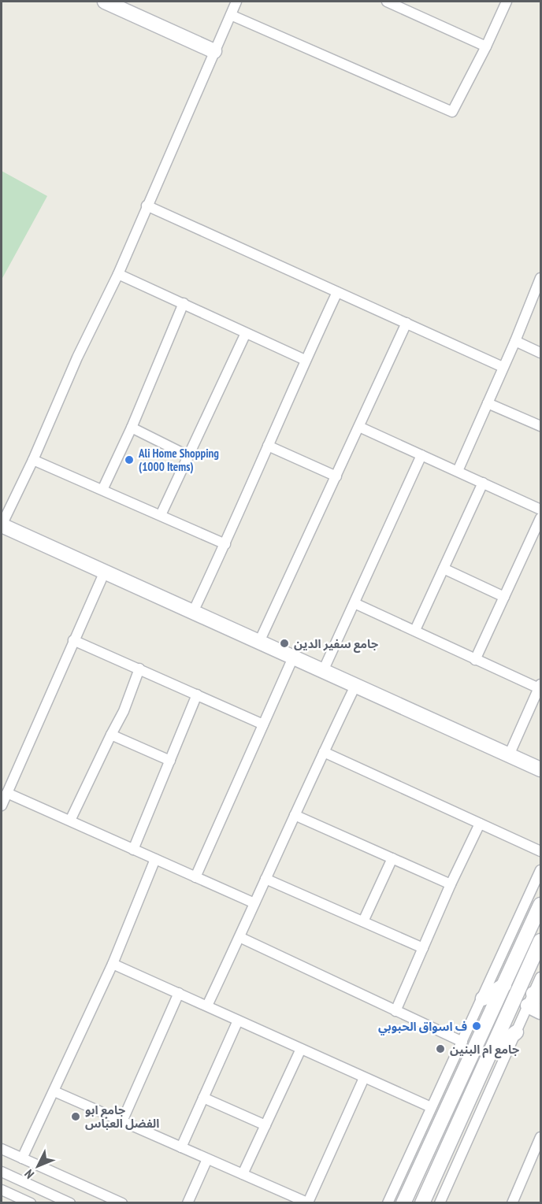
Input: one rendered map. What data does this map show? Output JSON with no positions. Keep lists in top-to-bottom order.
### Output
{
  "places": [
    "Ali Home Shopping (1000 Items)",
    "جامع سفير الدين",
    "ف اسواق الحبوبي",
    "جامع ام البنين",
    "جامع ابو الفضل العباس"
  ],
  "north": "bottom left"
}
